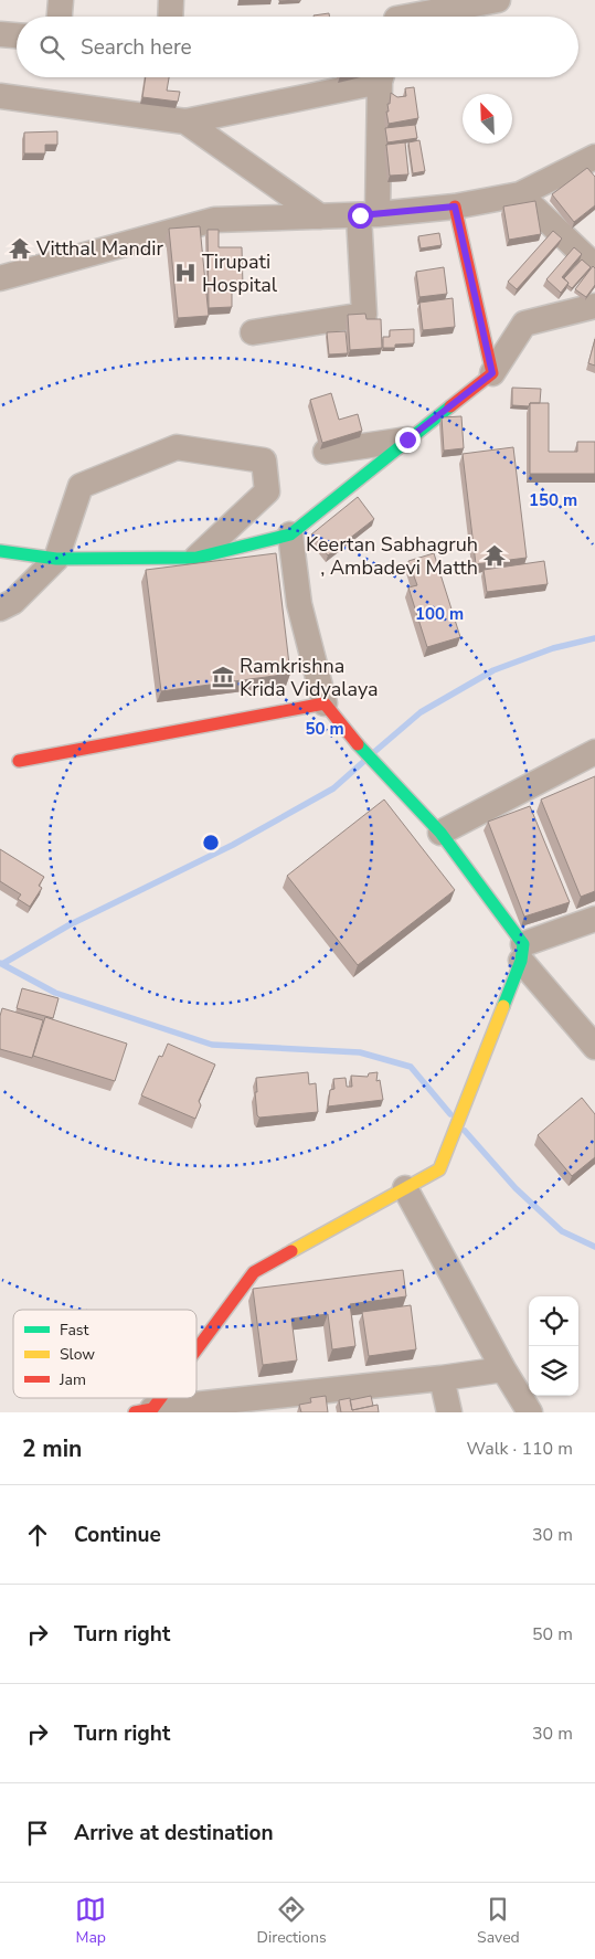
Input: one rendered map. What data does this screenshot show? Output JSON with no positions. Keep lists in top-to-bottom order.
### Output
{
  "places": {
    "temple": ["Vitthal Mandir", "Keertan Sabhagruh , Ambadevi Matth"],
    "hospital": ["Tirupati Hospital"],
    "museum": ["Ramkrishna Krida Vidyalaya"]
  },
  "legend": ["Fast", "Slow", "Jam"],
  "north": "top left",
  "page": {
    "search": "Search here",
    "heading": ["2 min", "Walk · 110 m"],
    "list": [
      ["Continue", "30 m"],
      ["Turn right", "50 m"],
      ["Turn right", "30 m"],
      "Arrive at destination"
    ],
    "nav": ["Map", "Directions", "Saved"]
  },
  "rings": ["150 m", "100 m", "50 m"]
}
